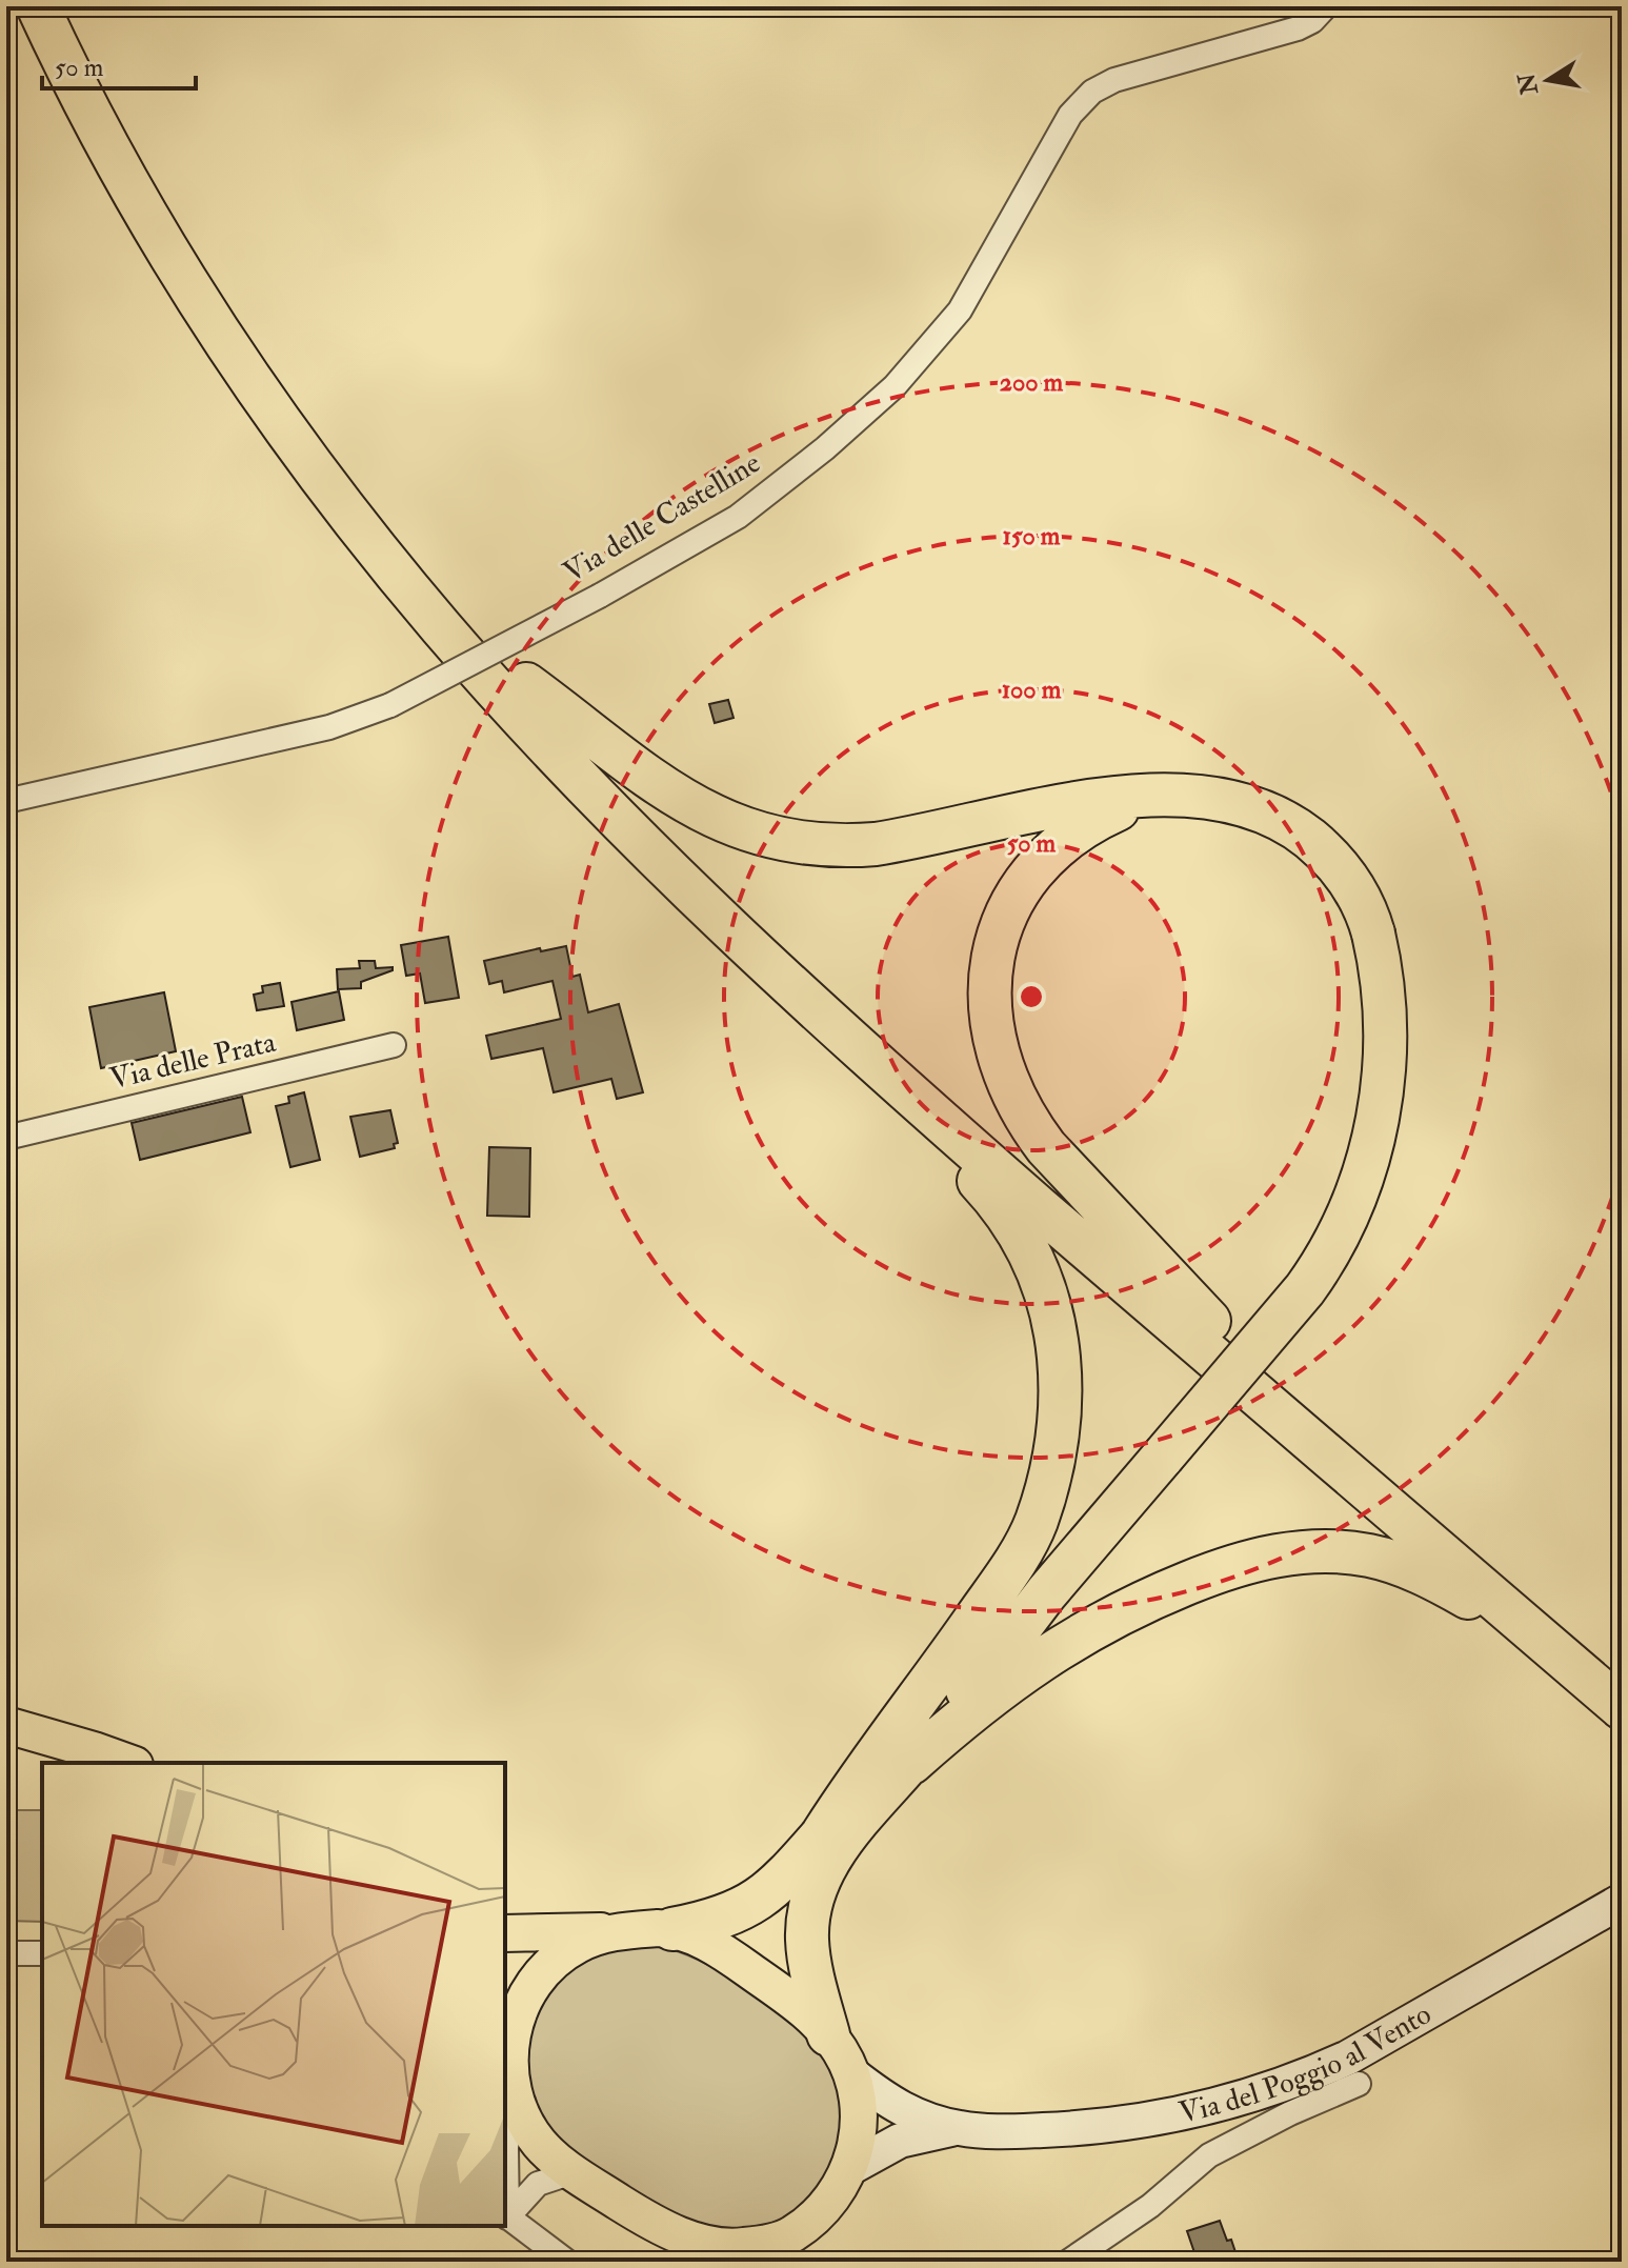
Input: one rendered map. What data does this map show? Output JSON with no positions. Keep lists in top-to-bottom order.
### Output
{
  "streets": {
    "main road": ["Via del Poggio al Vento"],
    "street": ["Via delle Castelline", "Via delle Prata"]
  },
  "scale_bar": "50 m",
  "north": "left",
  "rings": [
    "200 m",
    "150 m",
    "100 m",
    "50 m"
  ]
}
